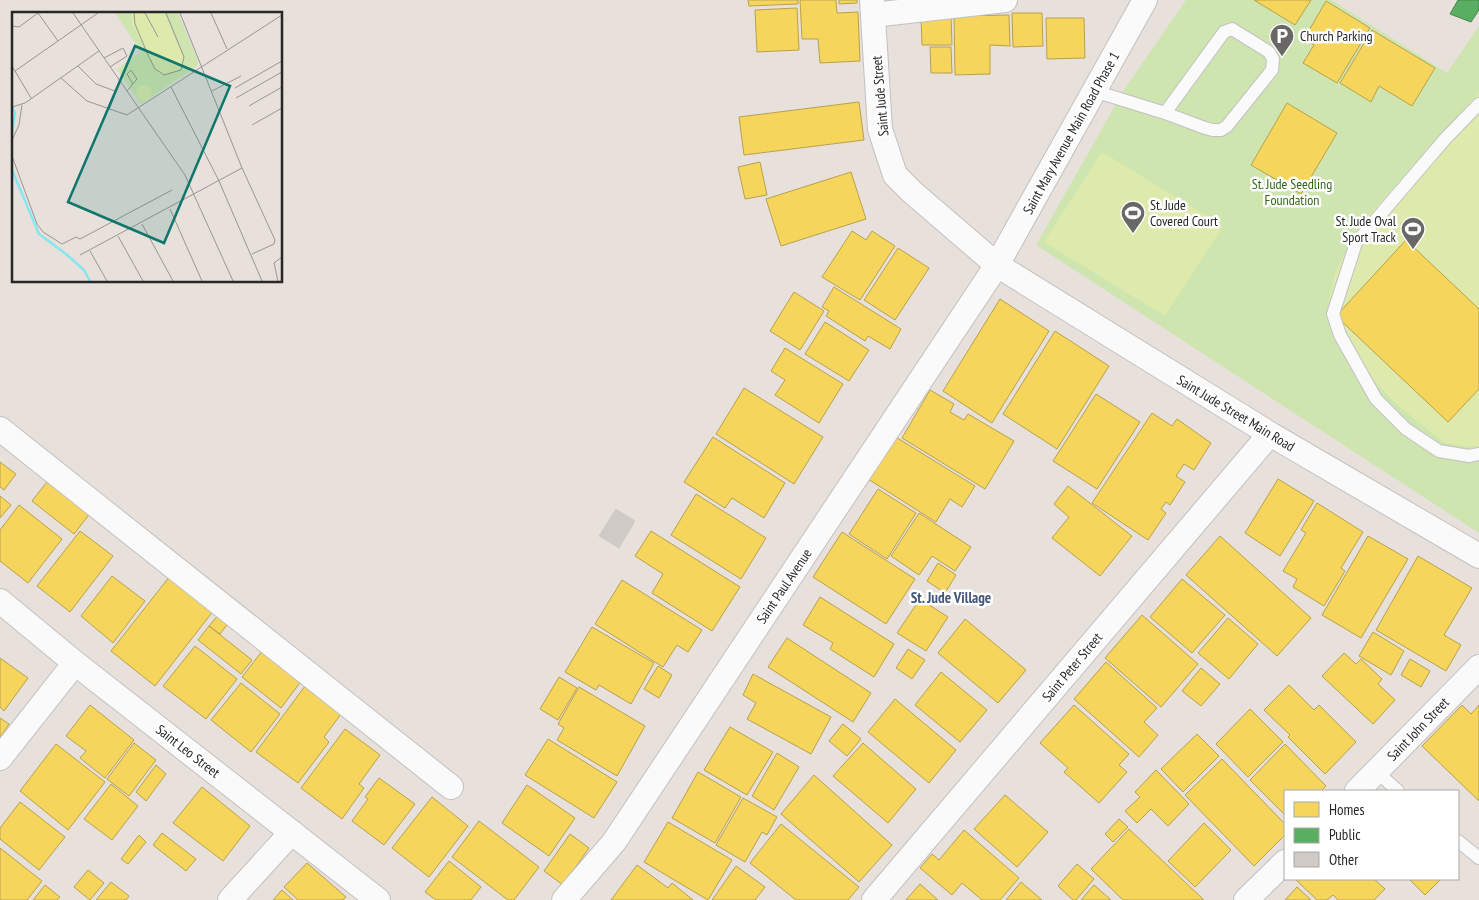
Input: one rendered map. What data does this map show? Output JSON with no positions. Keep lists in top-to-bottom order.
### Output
{
  "streets": {
    "street": [
      "Saint Jude Street",
      "Saint Mary Avenue Main Road Phase 1",
      "Saint Jude Street Main Road",
      "Saint Paul Avenue",
      "Saint Peter Street",
      "Saint John Street",
      "Saint Leo Street"
    ]
  },
  "crossings": [
    ["Saint Jude Street", "Saint Mary Avenue Main Road Phase 1"],
    ["Saint Jude Street", "Saint Jude Street Main Road"],
    ["Saint Jude Street", "Saint Paul Avenue"],
    ["Saint Mary Avenue Main Road Phase 1", "Saint Jude Street Main Road"],
    ["Saint Mary Avenue Main Road Phase 1", "Saint Paul Avenue"],
    ["Saint Jude Street Main Road", "Saint Paul Avenue"],
    ["Saint Jude Street Main Road", "Saint Peter Street"]
  ],
  "districts": ["St. Jude Village"],
  "parks": ["St. Jude Seedling Foundation"],
  "places": {
    "parking": ["Church Parking"],
    "sports": ["St. Jude Covered Court", "St. Jude Oval Sport Track"]
  },
  "legend": ["Homes", "Public", "Other"]
}
